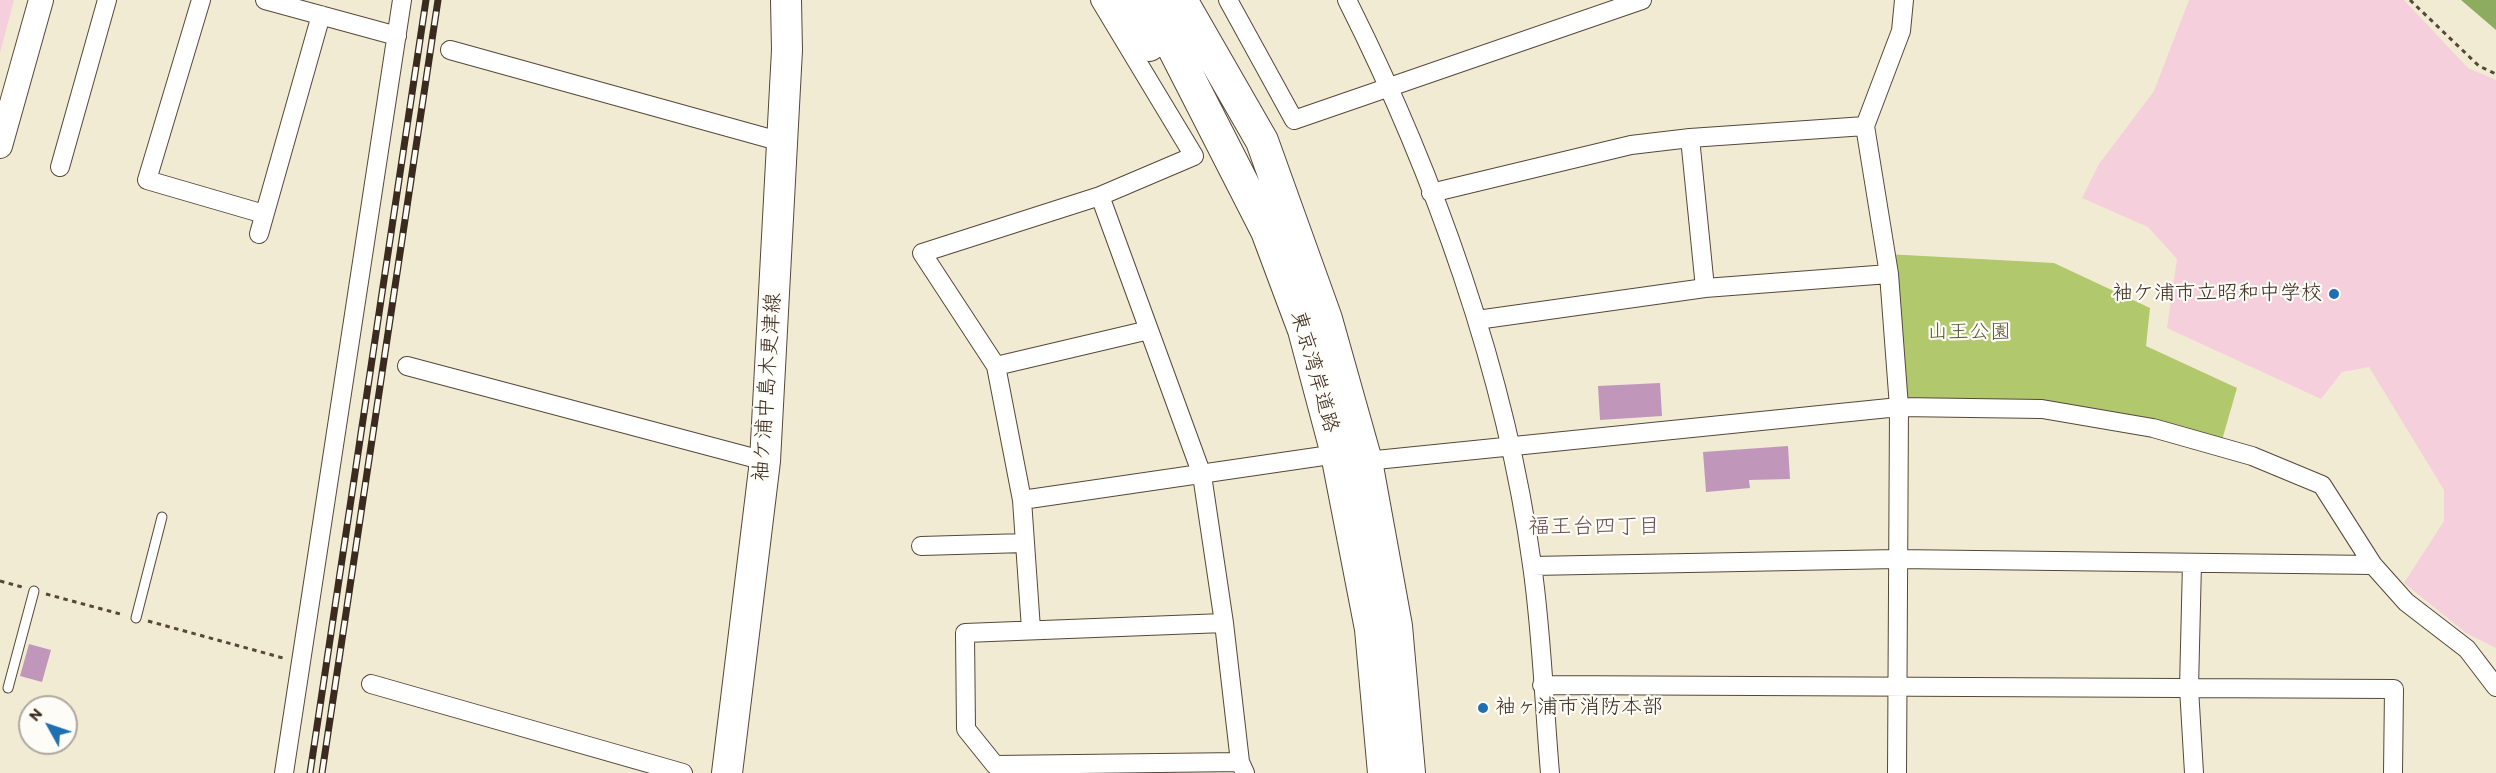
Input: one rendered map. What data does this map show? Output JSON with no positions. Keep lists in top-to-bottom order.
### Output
{
  "streets": {
    "highway": ["東京湾岸道路"],
    "main road": ["袖ケ浦中島木更津線"]
  },
  "districts": ["福王台四丁目"],
  "parks": ["山王公園"],
  "places": ["袖ケ浦市立昭和中学校", "袖ヶ浦市消防本部"],
  "north": "top left"
}
